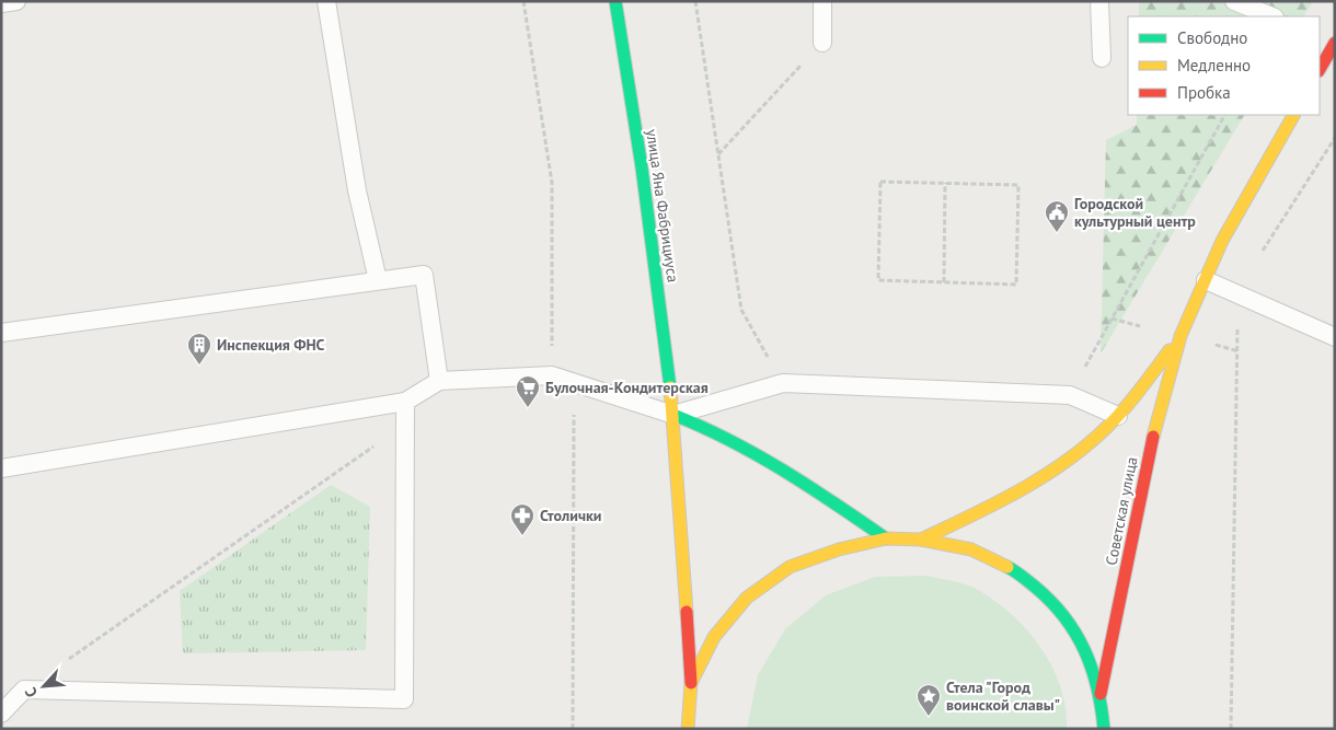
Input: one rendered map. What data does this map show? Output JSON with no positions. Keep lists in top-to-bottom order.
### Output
{
  "streets": {
    "main road": ["улица Яна Фабрициуса", "Советская улица"]
  },
  "places": {
    "public building": ["Городской культурный центр"],
    "building": ["Инспекция ФНС"],
    "supermarket": ["Булочная-Кондитерская"],
    "pharmacy": ["Столички"],
    "place": ["Стела \"Город воинской славы\""]
  },
  "legend": ["Свободно", "Медленно", "Пробка"],
  "north": "bottom left"
}
